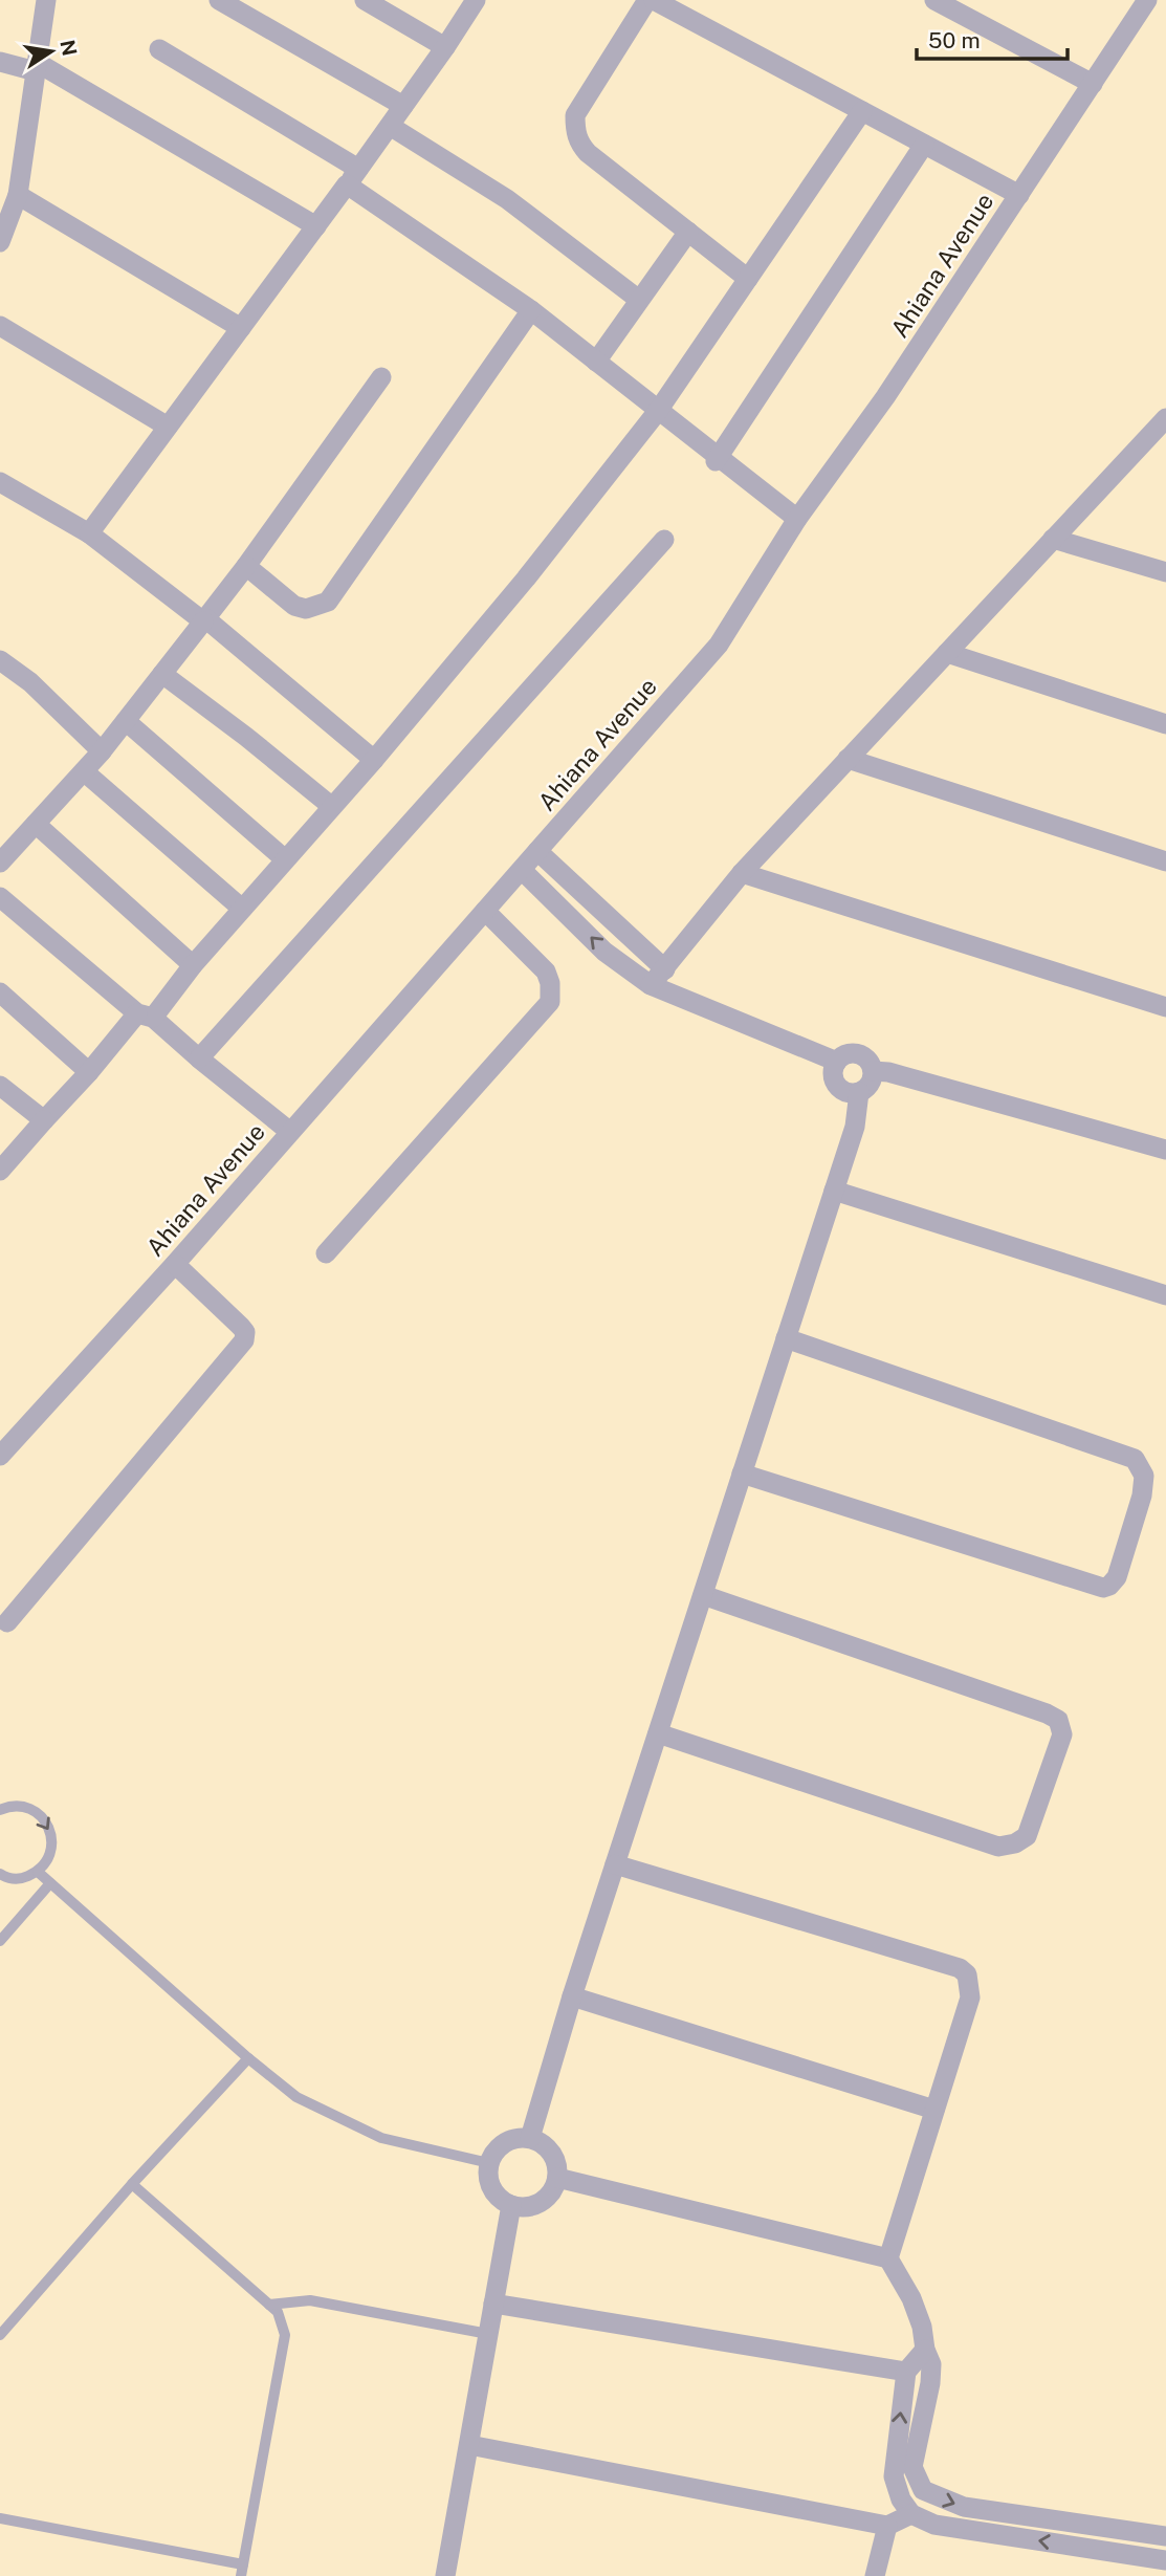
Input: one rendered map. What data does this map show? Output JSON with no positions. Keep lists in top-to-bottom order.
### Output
{
  "streets": {
    "street": ["Ahiana Avenue"]
  },
  "scale_bar": "50 m",
  "north": "right"
}
